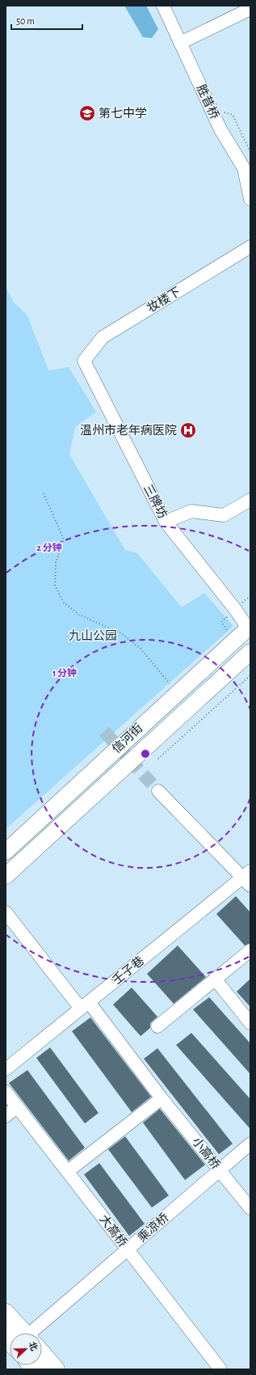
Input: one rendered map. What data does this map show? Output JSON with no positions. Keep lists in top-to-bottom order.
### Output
{
  "streets": {
    "main road": ["信河街"],
    "street": [
      "胜昔桥",
      "妆楼下",
      "三牌坊",
      "壬子巷",
      "小高桥",
      "乘凉桥",
      "大高桥"
    ]
  },
  "crossings": [
    ["妆楼下", "三牌坊"],
    ["三牌坊", "信河街"],
    ["壬子巷", "小高桥"],
    ["小高桥", "乘凉桥"],
    ["乘凉桥", "大高桥"]
  ],
  "parks": ["九山公园"],
  "places": {
    "school or university": ["第七中学"],
    "hospital": ["温州市老年病医院"]
  },
  "scale_bar": "50 m",
  "north": "right",
  "rings": ["2 分钟", "1 分钟"]
}
